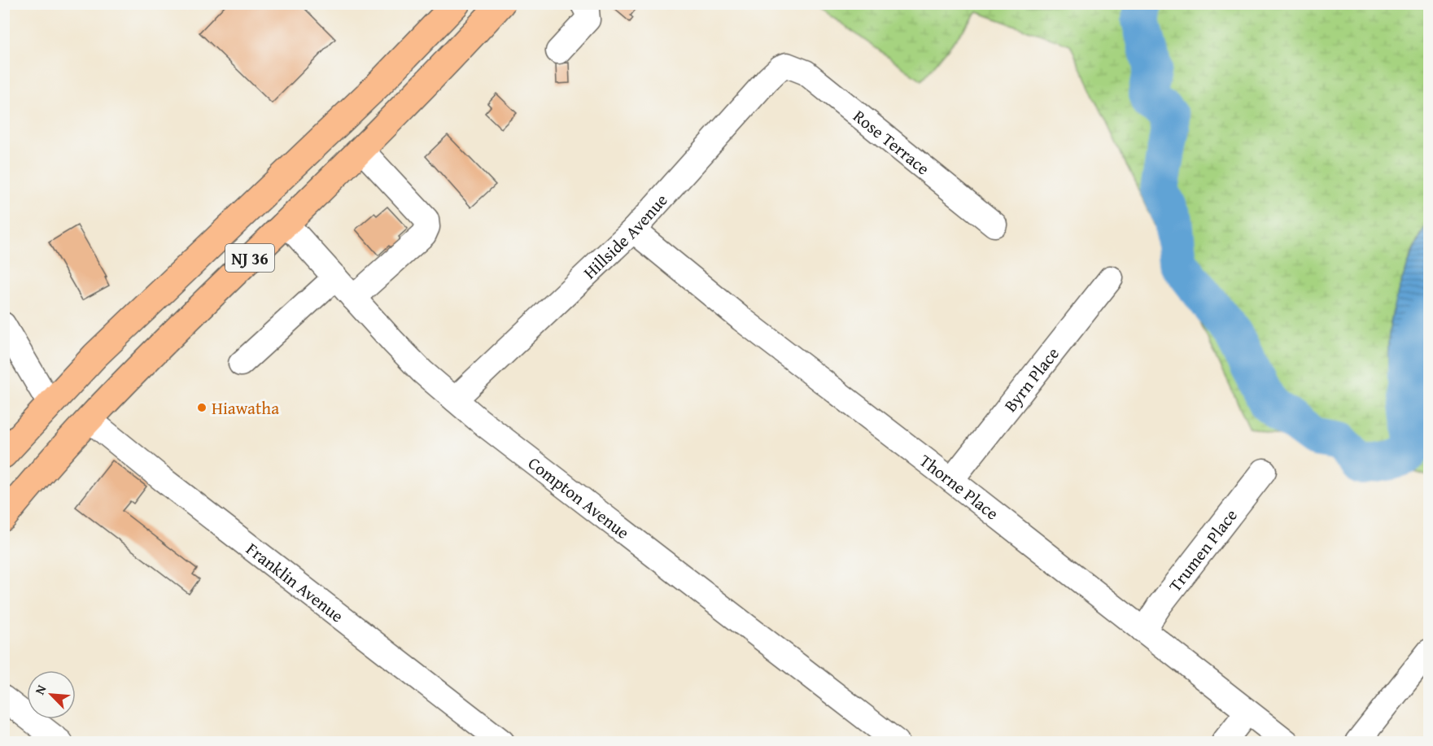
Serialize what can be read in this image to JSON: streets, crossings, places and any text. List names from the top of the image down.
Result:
{
  "streets": {
    "highway": ["NJ 36"],
    "street": [
      "Rose Terrace",
      "Hillside Avenue",
      "Byrn Place",
      "Thorne Place",
      "Compton Avenue",
      "Trumen Place",
      "Franklin Avenue"
    ]
  },
  "crossings": [
    ["Rose Terrace", "Hillside Avenue"],
    ["Hillside Avenue", "Thorne Place"],
    ["Hillside Avenue", "Compton Avenue"],
    ["NJ 36", "Compton Avenue"],
    ["NJ 36", "Franklin Avenue"],
    ["Byrn Place", "Thorne Place"],
    ["Thorne Place", "Trumen Place"]
  ],
  "places": ["Hiawatha"],
  "north": "top left"
}
